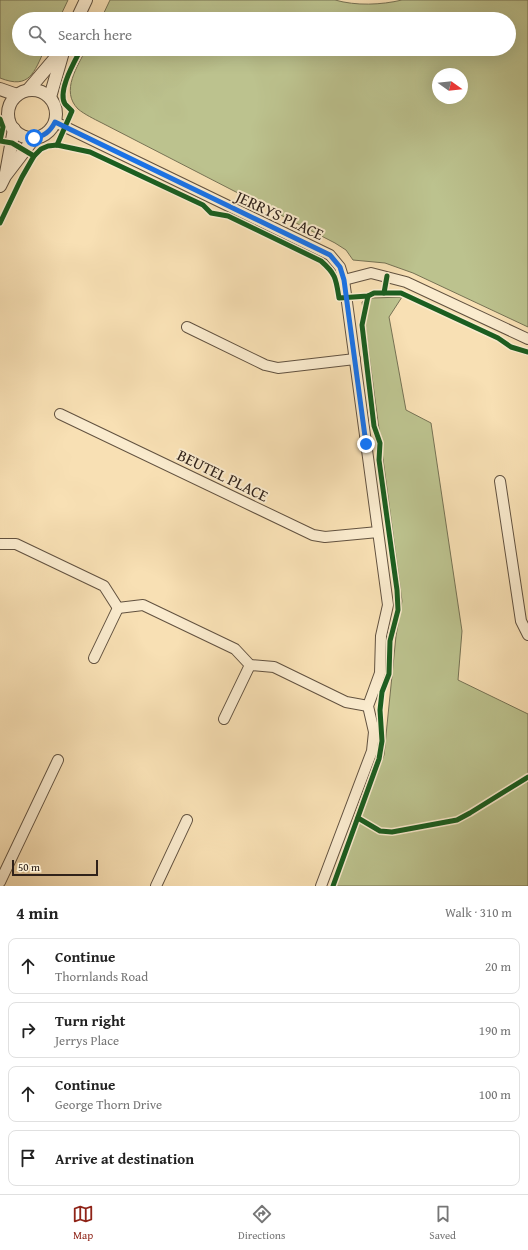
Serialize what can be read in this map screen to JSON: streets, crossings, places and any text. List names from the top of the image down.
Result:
{
  "streets": {
    "street": ["JERRYS PLACE", "BEUTEL PLACE"]
  },
  "crossings": [
    ["JERRYS PLACE", "BEUTEL PLACE"]
  ],
  "scale_bar": "50 m",
  "north": "right",
  "page": {
    "search": "Search here",
    "scale": "50 m",
    "heading": ["4 min", "Walk · 310 m"],
    "list": [
      ["Continue", "Thornlands Road", "20 m"],
      ["Turn right", "Jerrys Place", "190 m"],
      ["Continue", "George Thorn Drive", "100 m"],
      "Arrive at destination"
    ],
    "nav": ["Map", "Directions", "Saved"]
  }
}
